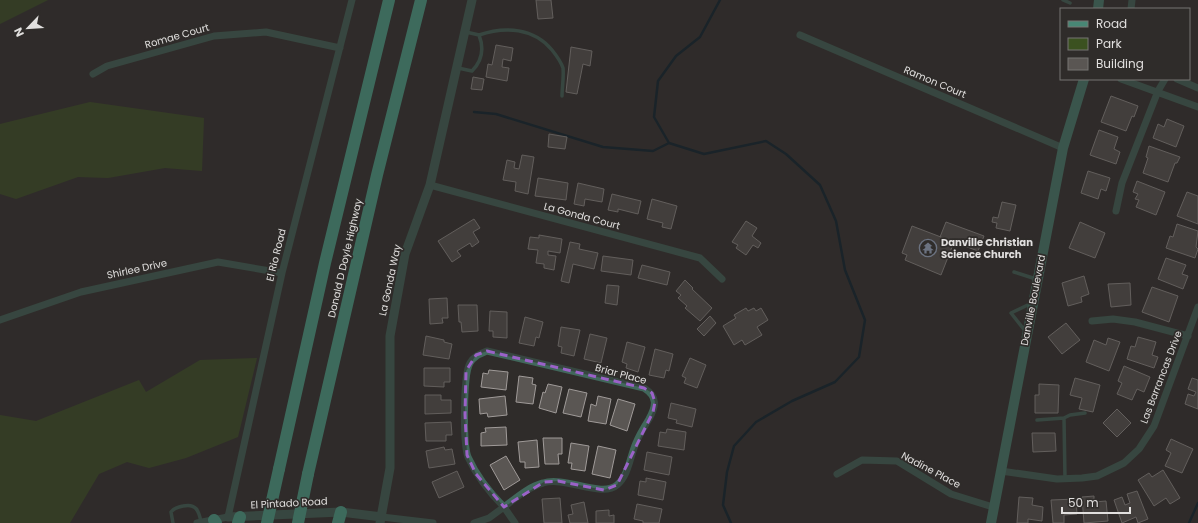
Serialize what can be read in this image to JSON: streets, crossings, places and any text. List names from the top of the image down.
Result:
{
  "streets": {
    "highway": ["Donald D Doyle Highway"],
    "main road": ["Danville Boulevard"],
    "street": [
      "Romae Court",
      "Ramon Court",
      "La Gonda Court",
      "El Rio Road",
      "Shirlee Drive",
      "La Gonda Way",
      "Briar Place",
      "Las Barrancas Drive",
      "Nadine Place",
      "El Pintado Road"
    ]
  },
  "crossings": [
    ["Romae Court", "El Rio Road"],
    ["Ramon Court", "Danville Boulevard"],
    ["La Gonda Court", "La Gonda Way"],
    ["El Rio Road", "Shirlee Drive"],
    ["El Rio Road", "El Pintado Road"],
    ["La Gonda Way", "El Pintado Road"],
    ["Danville Boulevard", "Las Barrancas Drive"],
    ["Danville Boulevard", "Nadine Place"]
  ],
  "places": {
    "temple": ["Danville Christian Science Church"]
  },
  "legend": ["Road", "Park", "Building"],
  "scale_bar": "50 m",
  "north": "bottom left"
}
